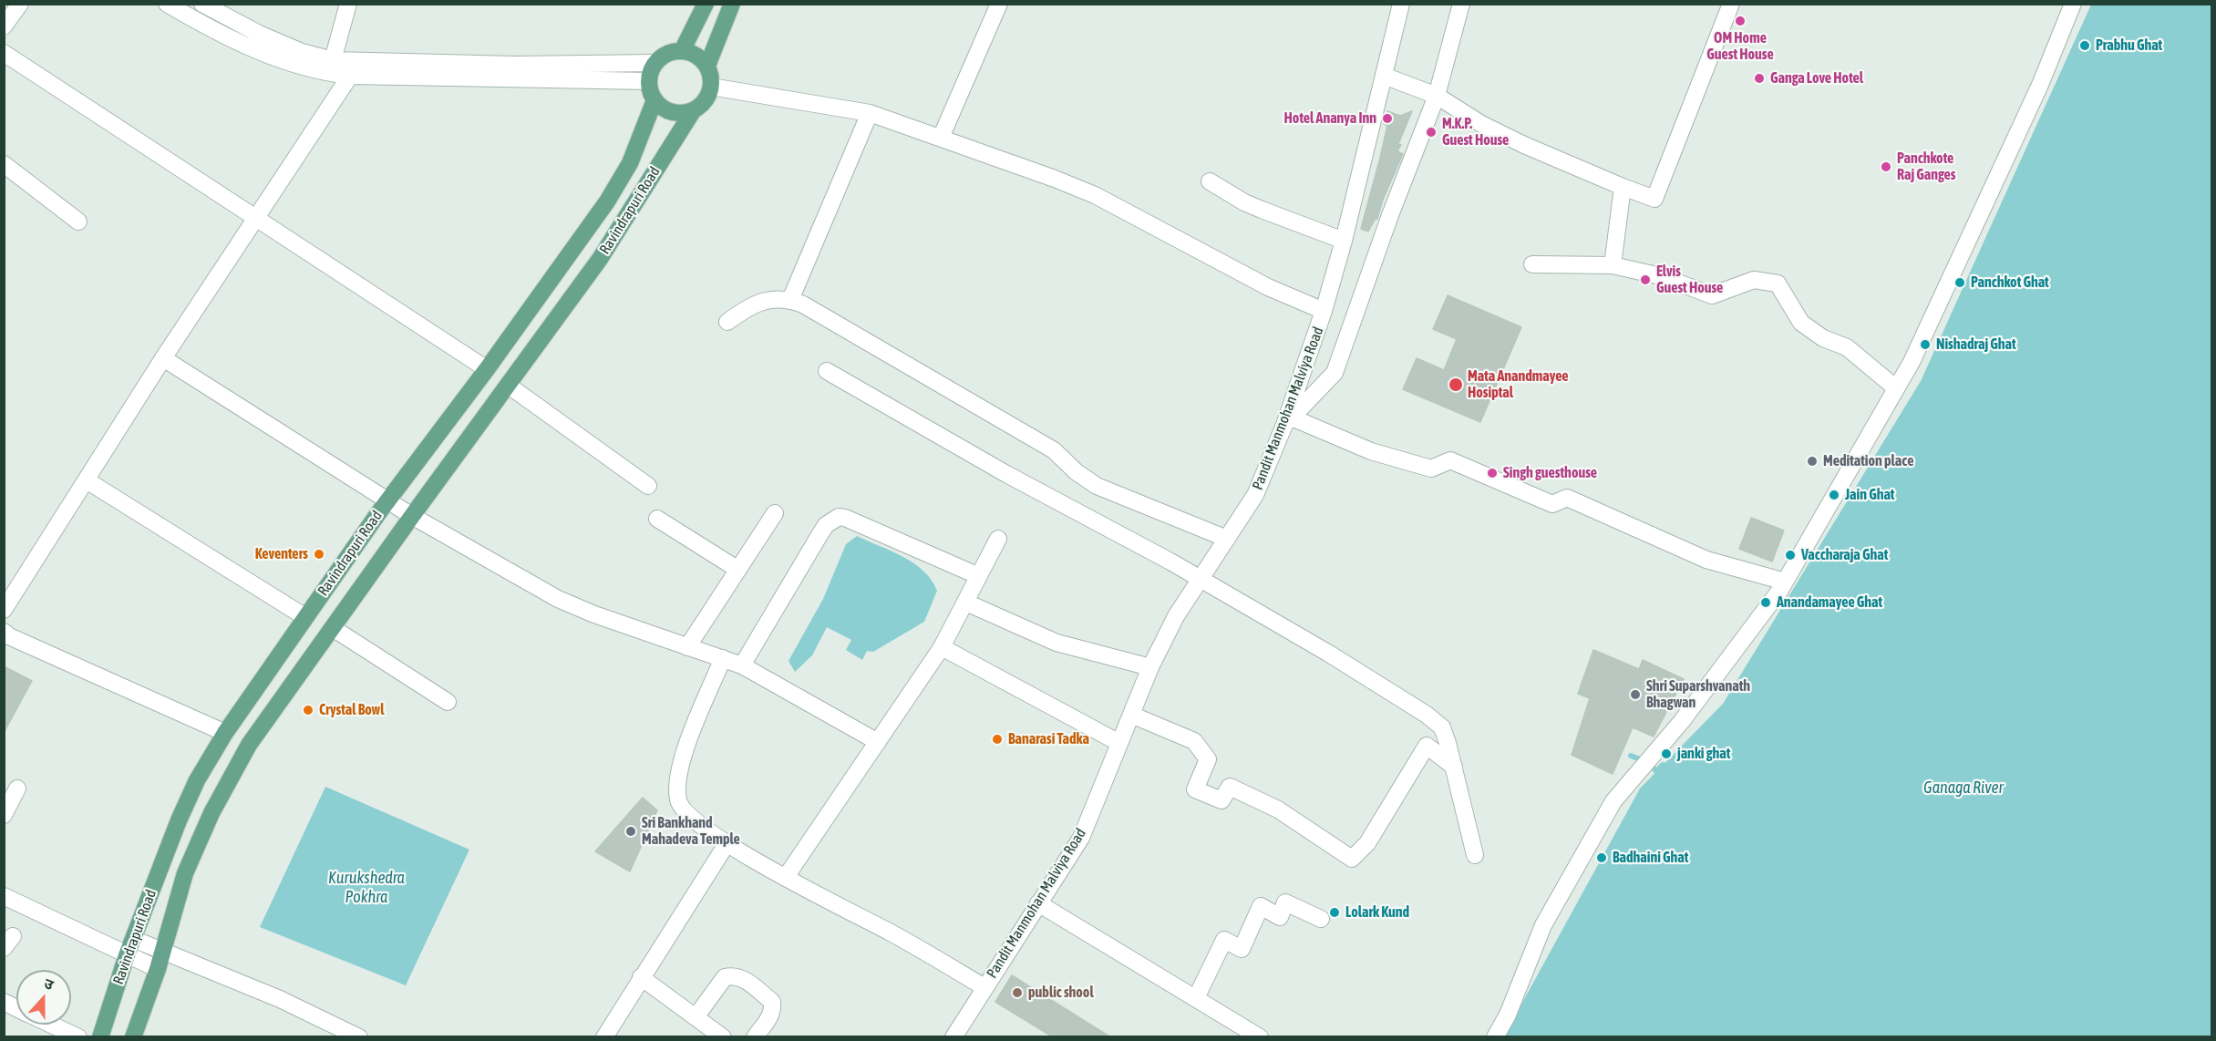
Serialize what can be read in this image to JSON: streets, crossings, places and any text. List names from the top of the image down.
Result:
{
  "streets": {
    "main road": ["Ravindrapuri Road"],
    "street": ["Pandit Manmohan Malviya Road"]
  },
  "water": ["Ganaga River", "Kurukshedra Pokhra"],
  "places": [
    "OM Home Guest House",
    "Prabhu Ghat",
    "Ganga Love Hotel",
    "Hotel Ananya Inn",
    "M.K.P. Guest House",
    "Panchkote Raj Ganges",
    "Elvis Guest House",
    "Panchkot Ghat",
    "Nishadraj Ghat",
    "Mata Anandmayee Hosiptal",
    "Meditation place",
    "Singh guesthouse",
    "Jain Ghat",
    "Keventers",
    "Vaccharaja Ghat",
    "Anandamayee Ghat",
    "Shri Suparshvanath Bhagwan",
    "Crystal Bowl",
    "Banarasi Tadka",
    "janki ghat",
    "Sri Bankhand Mahadeva Temple",
    "Badhaini Ghat",
    "Lolark Kund",
    "public shool"
  ],
  "north": "top"
}
